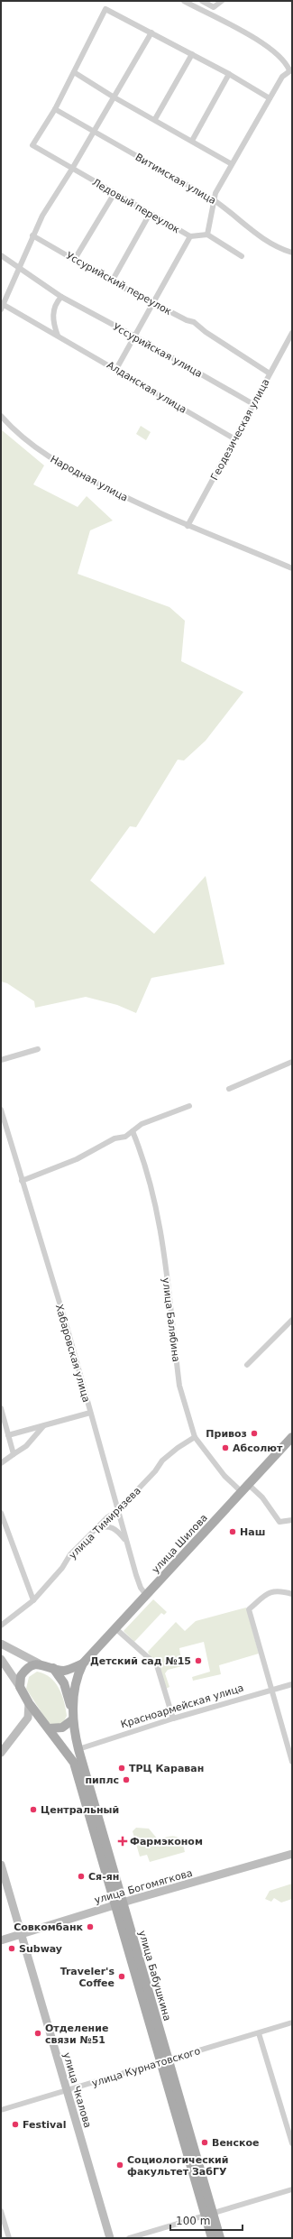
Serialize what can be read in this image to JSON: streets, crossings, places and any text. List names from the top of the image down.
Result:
{
  "streets": {
    "main road": [
      "улица Шилова",
      "улица Богомягкова",
      "улица Бабушкина",
      "улица Чкалова"
    ],
    "street": [
      "Витимская улица",
      "Ледовый переулок",
      "Уссурийский переулок",
      "Уссурийская улица",
      "Алданская улица",
      "Геодезическая улица",
      "Народная улица",
      "улица Балябина",
      "Хабаровская улица",
      "улица Тимирязева",
      "Красноармейская улица",
      "улица Курнатовского"
    ]
  },
  "crossings": [
    ["Витимская улица", "Ледовый переулок"],
    ["Уссурийский переулок", "Геодезическая улица"],
    ["Уссурийская улица", "Геодезическая улица"],
    ["Алданская улица", "Геодезическая улица"],
    ["Геодезическая улица", "Народная улица"],
    ["улица Балябина", "улица Тимирязева"],
    ["улица Балябина", "улица Шилова"],
    ["Хабаровская улица", "улица Тимирязева"],
    ["Хабаровская улица", "улица Шилова"],
    ["Красноармейская улица", "улица Бабушкина"],
    ["улица Богомягкова", "улица Бабушкина"],
    ["улица Богомягкова", "улица Чкалова"],
    ["улица Бабушкина", "улица Курнатовского"],
    ["улица Курнатовского", "улица Чкалова"]
  ],
  "places": {
    "other": [
      "Привоз",
      "Абсолют",
      "Наш",
      "Детский сад №15",
      "ТРЦ Караван",
      "пиплс",
      "Центральный",
      "Ся-ян",
      "Совкомбанк",
      "Subway",
      "Traveler's Coffee",
      "Отделение связи №51",
      "Festival",
      "Венское",
      "Социологический факультет ЗабГУ"
    ],
    "health": ["Фармэконом"]
  },
  "scale_bar": "100 m"
}
